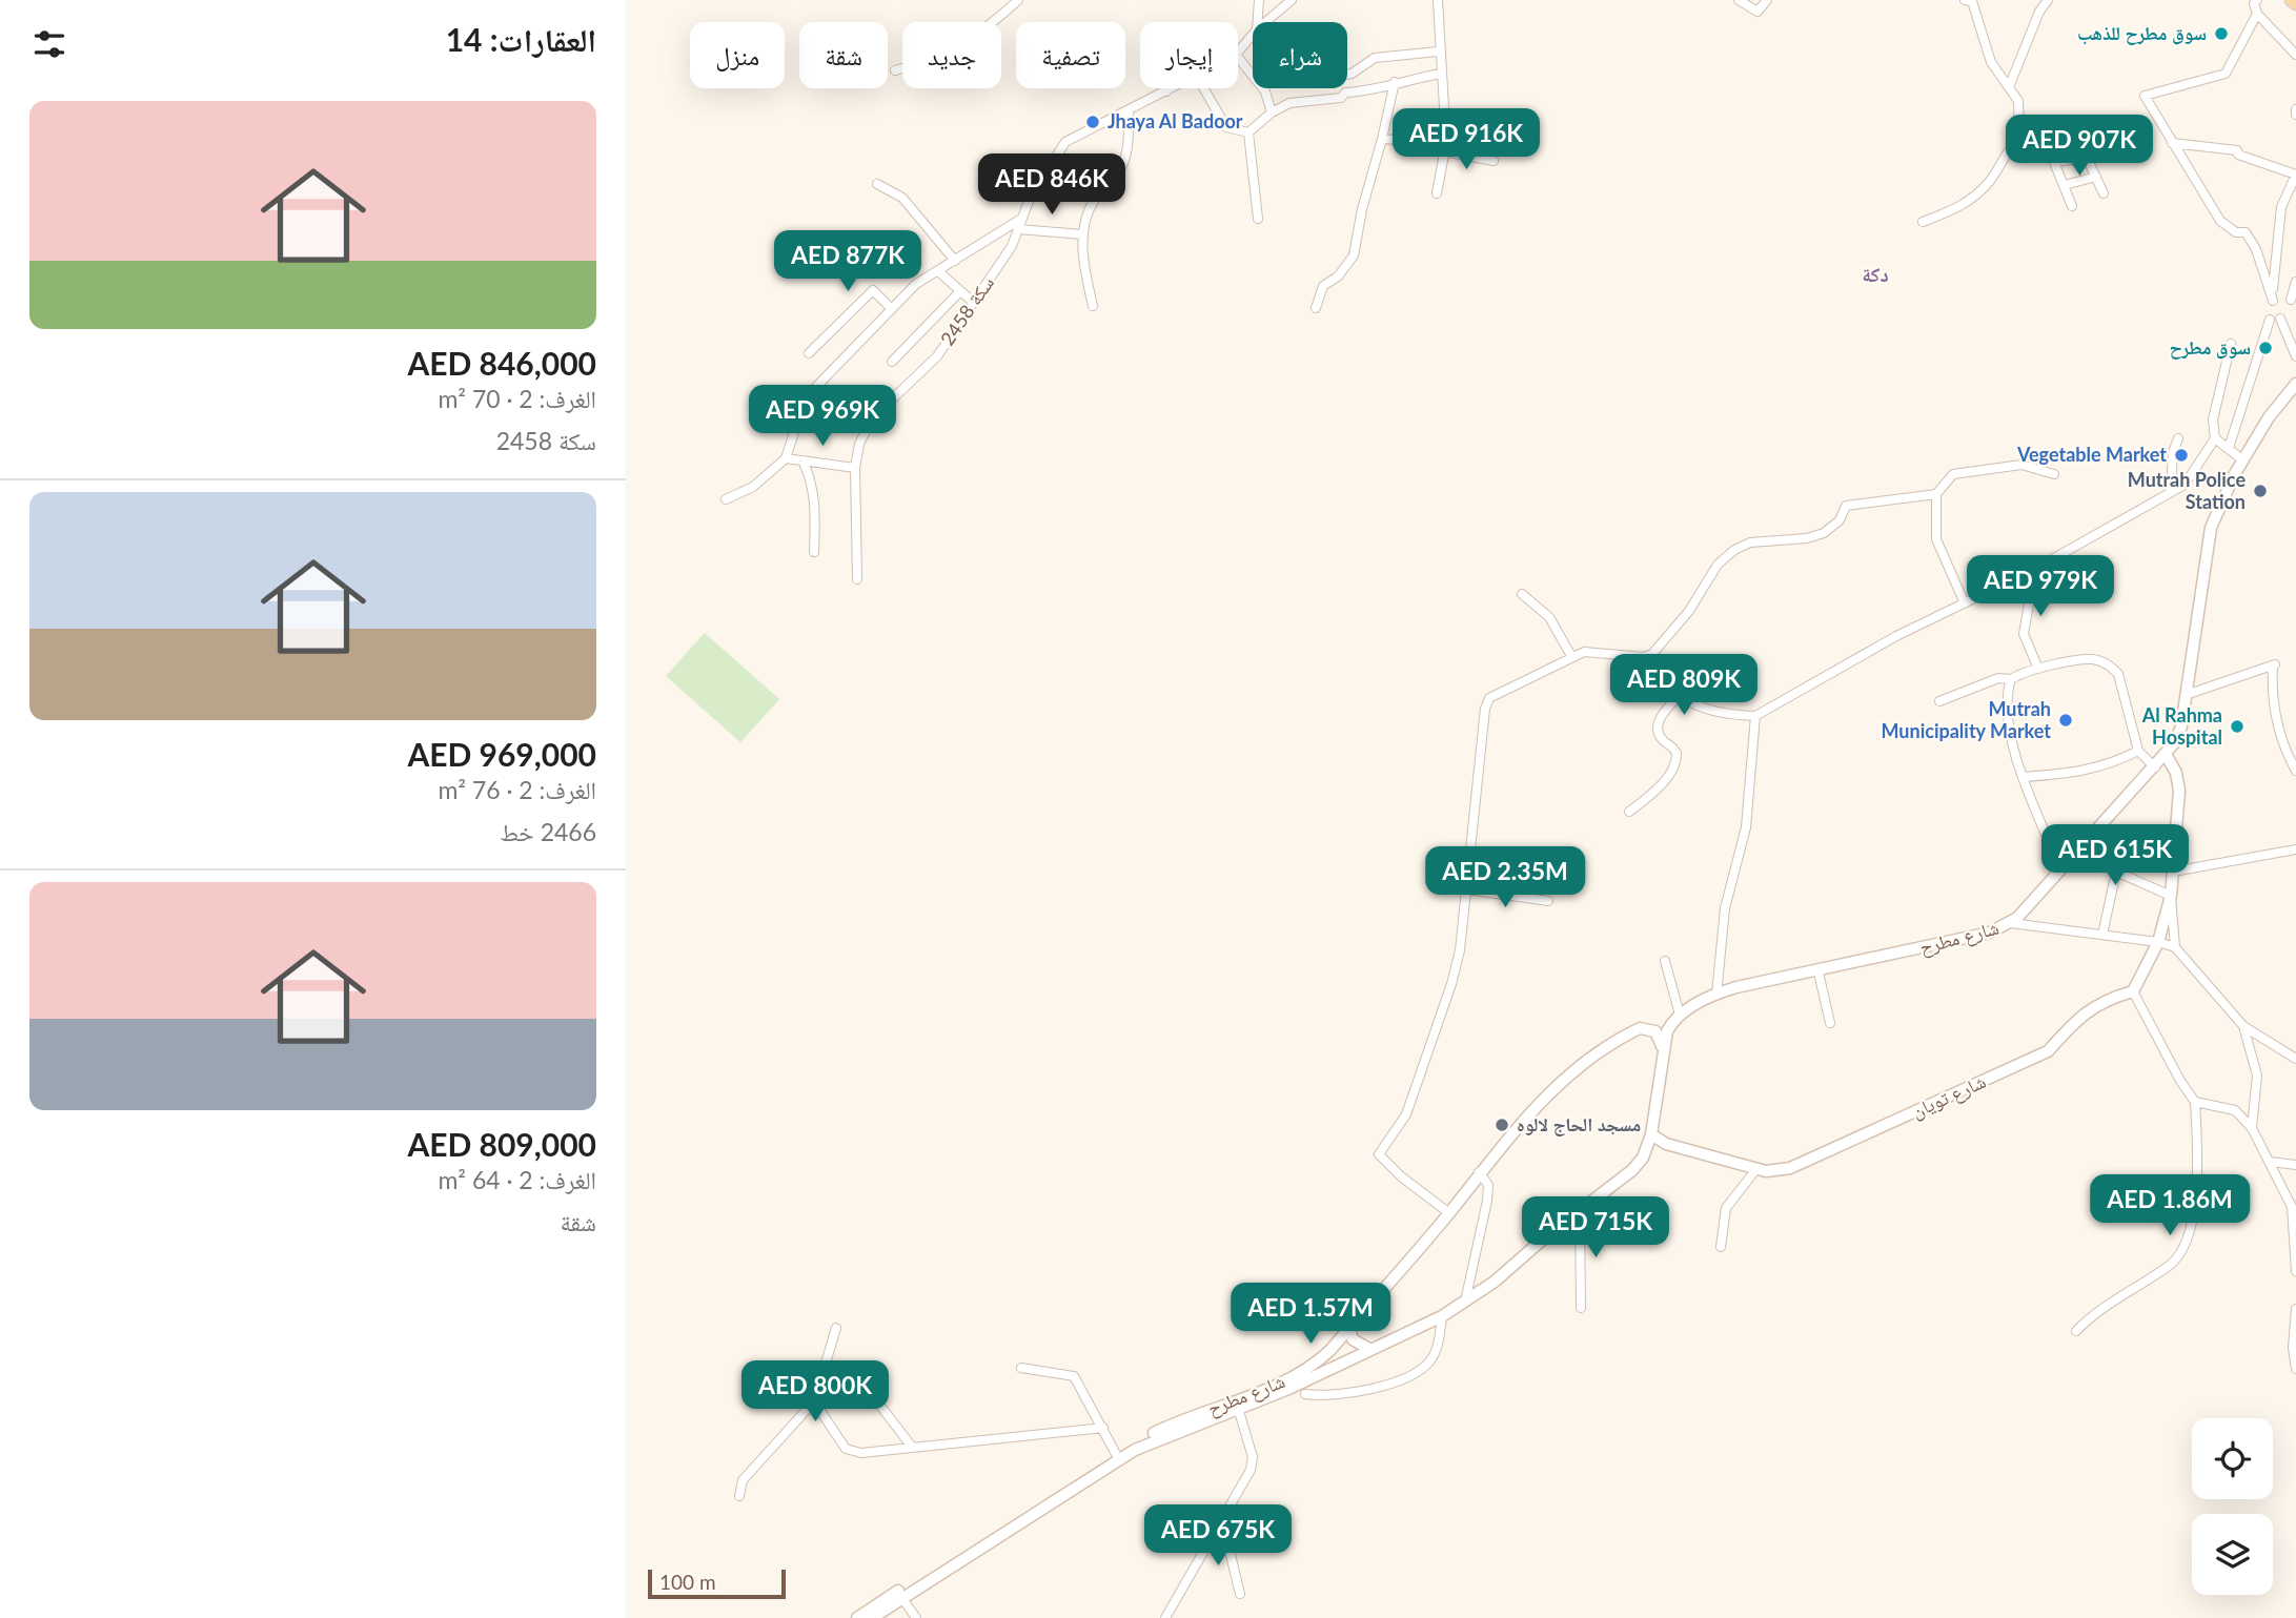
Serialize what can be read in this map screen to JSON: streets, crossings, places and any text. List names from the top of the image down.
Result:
{
  "streets": {
    "main road": ["شارع مطرح", "شارع تويان"],
    "street": ["سكة 2458"]
  },
  "crossings": [
    ["شارع مطرح", "شارع تويان"]
  ],
  "districts": ["دكة"],
  "places": [
    "سوق مطرح للذهب",
    "Jhaya Al Badoor",
    "سوق مطرح",
    "Vegetable Market",
    "Mutrah Police Station",
    "Mutrah Municipality Market",
    "Al Rahma Hospital",
    "مسجد الحاج لالوه"
  ],
  "scale_bar": "100 m",
  "page": {
    "heading": "العقارات: 14",
    "chip": [
      "شراء",
      "إيجار",
      "تصفية",
      "جديد",
      "شقة",
      "منزل"
    ],
    "list": [
      {
        "name": "AED 846,000",
        "note": "الغرف: 2 · 70 m² · سكة 2458"
      },
      {
        "name": "AED 969,000",
        "note": "الغرف: 2 · 76 m² · 2466 خط"
      },
      {
        "name": "AED 809,000",
        "note": "الغرف: 2 · 64 m² · شقة"
      }
    ],
    "price": [
      "AED 916K",
      "AED 907K",
      "AED 846K",
      "AED 877K",
      "AED 969K",
      "AED 979K",
      "AED 809K",
      "AED 615K",
      "AED 2.35M",
      "AED 1.86M",
      "AED 715K",
      "AED 1.57M",
      "AED 800K",
      "AED 675K"
    ],
    "scale": "100 m"
  }
}
